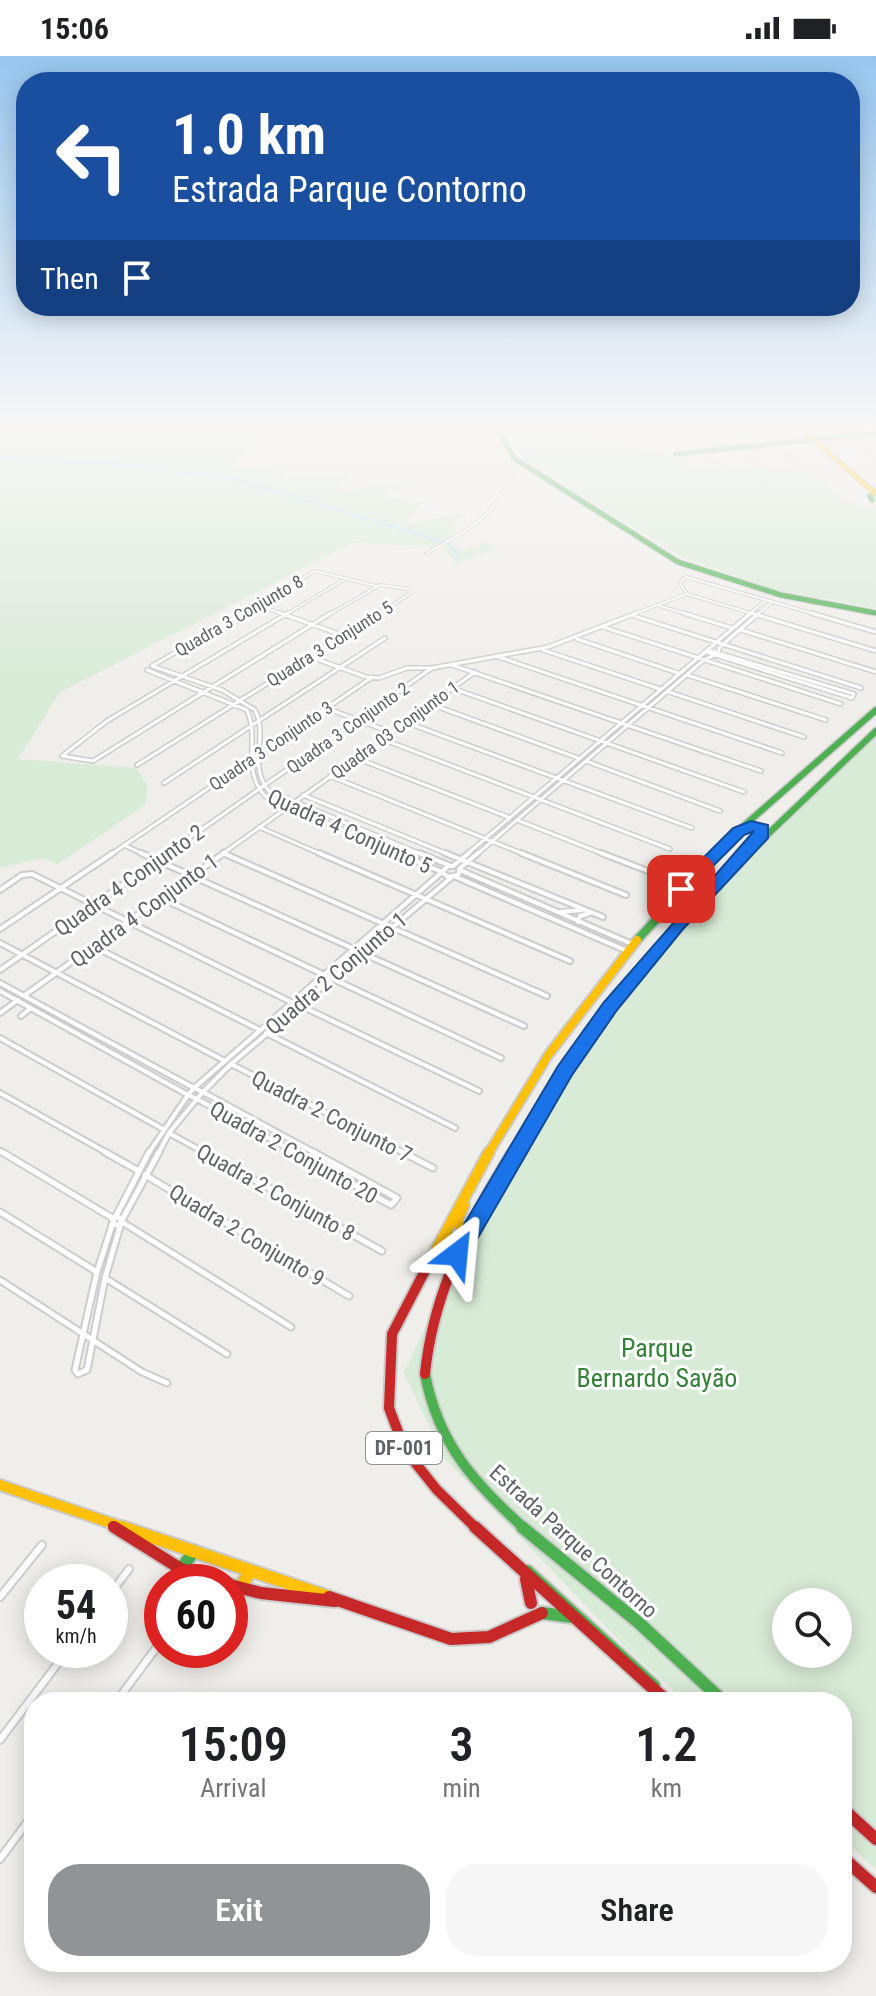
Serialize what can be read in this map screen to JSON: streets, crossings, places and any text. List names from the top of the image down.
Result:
{
  "streets": {
    "main road": ["DF-001", "Estrada Parque Contorno"],
    "street": [
      "Quadra 3 Conjunto 8",
      "Quadra 3 Conjunto 5",
      "Quadra 3 Conjunto 2",
      "Quadra 03 Conjunto 1",
      "Quadra 3 Conjunto 3",
      "Quadra 4 Conjunto 5",
      "Quadra 4 Conjunto 2",
      "Quadra 4 Conjunto 1",
      "Quadra 2 Conjunto 1",
      "Quadra 2 Conjunto 7",
      "Quadra 2 Conjunto 20",
      "Quadra 2 Conjunto 8",
      "Quadra 2 Conjunto 9"
    ]
  },
  "crossings": [
    ["Quadra 3 Conjunto 2", "Quadra 4 Conjunto 5"],
    ["Quadra 3 Conjunto 2", "Quadra 4 Conjunto 2"],
    ["Quadra 3 Conjunto 3", "Quadra 4 Conjunto 5"],
    ["Quadra 4 Conjunto 5", "Quadra 4 Conjunto 2"],
    ["Quadra 4 Conjunto 5", "Quadra 4 Conjunto 1"],
    ["Quadra 4 Conjunto 5", "DF-001"],
    ["Quadra 4 Conjunto 1", "Quadra 2 Conjunto 20"],
    ["Quadra 2 Conjunto 1", "Quadra 2 Conjunto 7"],
    ["Quadra 2 Conjunto 1", "Quadra 2 Conjunto 20"]
  ],
  "parks": ["Parque Bernardo Sayão"],
  "page": {
    "status": "15:06",
    "turn": ["1.0 km", "Estrada Parque Contorno"],
    "then": "Then",
    "speed": "54 km/h",
    "limit": "60",
    "eta": [
      "15:09",
      "Arrival",
      "3",
      "min",
      "1.2",
      "km"
    ],
    "buttons": ["Exit", "Share"]
  }
}
